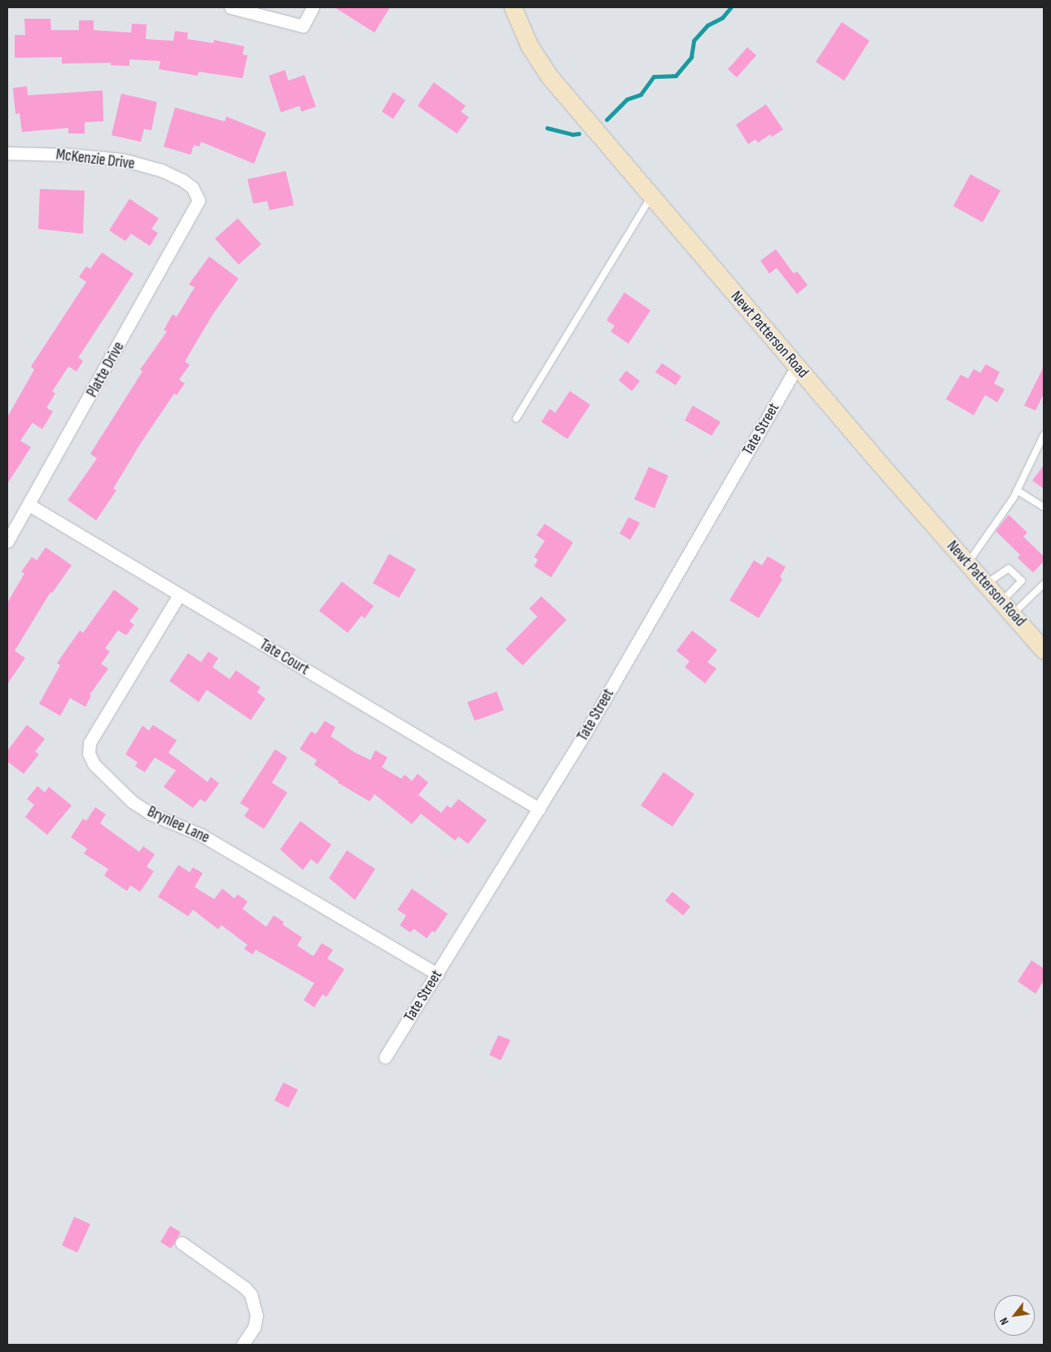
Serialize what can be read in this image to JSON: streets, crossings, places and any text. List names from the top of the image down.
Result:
{
  "streets": {
    "street": [
      "McKenzie Drive",
      "Newt Patterson Road",
      "Platte Drive",
      "Tate Street",
      "Tate Court",
      "Brynlee Lane"
    ]
  },
  "crossings": [
    ["McKenzie Drive", "Platte Drive"],
    ["Newt Patterson Road", "Tate Street"],
    ["Platte Drive", "Tate Court"],
    ["Tate Street", "Tate Court"],
    ["Tate Street", "Brynlee Lane"],
    ["Tate Court", "Brynlee Lane"]
  ],
  "north": "bottom left"
}
